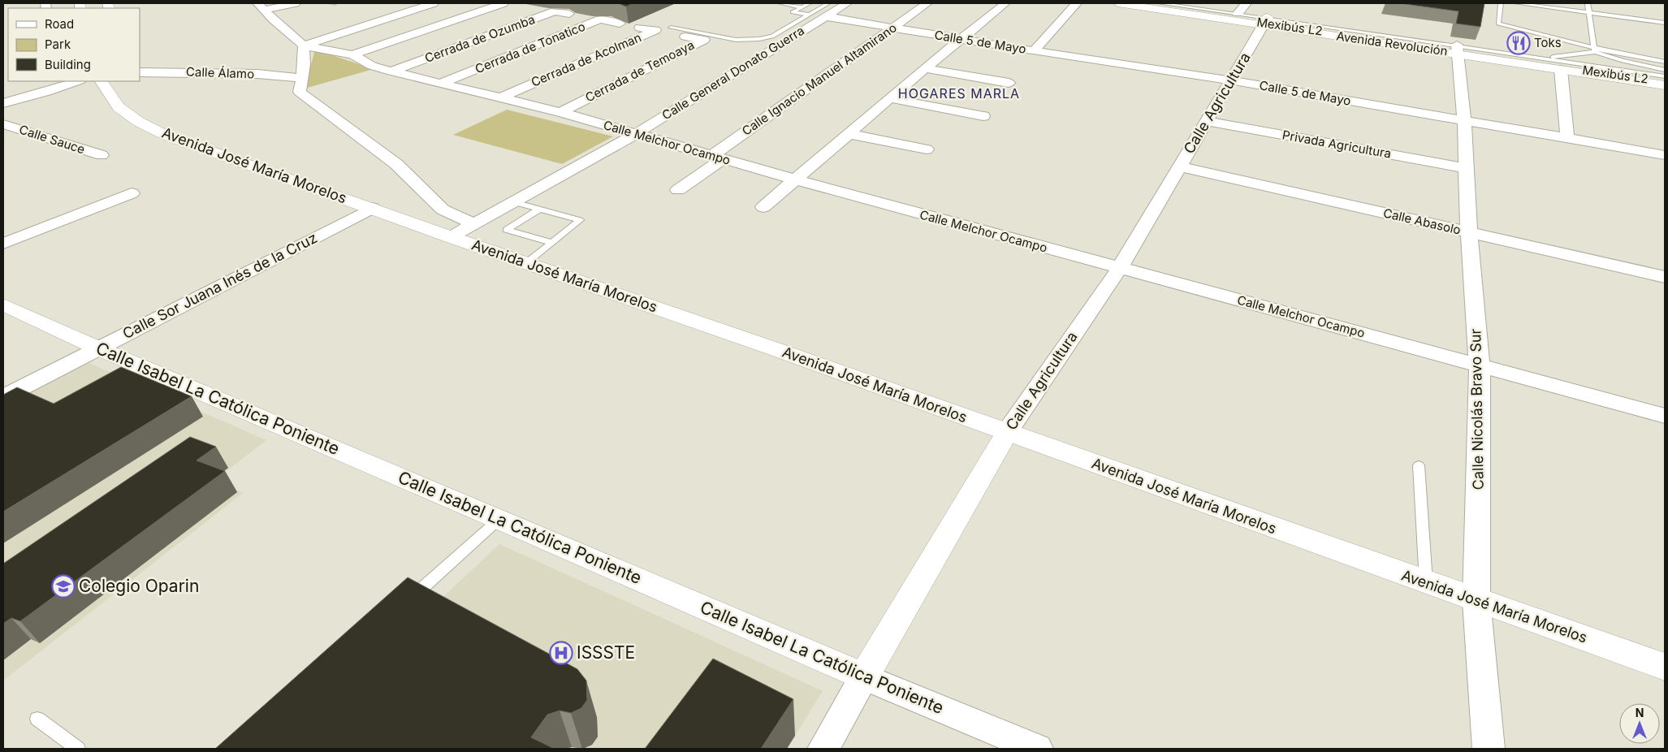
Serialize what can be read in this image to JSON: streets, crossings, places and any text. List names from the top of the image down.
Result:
{
  "streets": {
    "main road": [
      "Avenida Revolución",
      "Calle Agricultura",
      "Avenida José María Morelos",
      "Calle Isabel La Católica Poniente"
    ],
    "street": [
      "Cerrada de Ozumba",
      "Calle 5 de Mayo",
      "Cerrada de Tonatico",
      "Cerrada de Acolman",
      "Cerrada de Temoaya",
      "Calle Álamo",
      "Calle General Donato Guerra",
      "Calle Ignacio Manuel Altamirano",
      "Calle Sauce",
      "Calle Melchor Ocampo",
      "Privada Agricultura",
      "Calle Abasolo",
      "Calle Sor Juana Inés de la Cruz",
      "Calle Nicolás Bravo Sur"
    ],
    "lane": ["Mexibús L2"]
  },
  "crossings": [
    ["Mexibús L2", "Avenida Revolución"],
    ["Mexibús L2", "Calle Agricultura"],
    ["Mexibús L2", "Calle Nicolás Bravo Sur"],
    ["Cerrada de Ozumba", "Calle Melchor Ocampo"],
    ["Calle 5 de Mayo", "Calle General Donato Guerra"],
    ["Calle 5 de Mayo", "Calle Ignacio Manuel Altamirano"],
    ["Calle 5 de Mayo", "Calle Agricultura"],
    ["Calle 5 de Mayo", "Calle Nicolás Bravo Sur"],
    ["Avenida Revolución", "Calle Agricultura"],
    ["Avenida Revolución", "Calle Nicolás Bravo Sur"],
    ["Cerrada de Tonatico", "Calle Melchor Ocampo"],
    ["Cerrada de Acolman", "Calle Melchor Ocampo"],
    ["Cerrada de Temoaya", "Calle Melchor Ocampo"],
    ["Calle General Donato Guerra", "Calle Melchor Ocampo"],
    ["Calle General Donato Guerra", "Avenida José María Morelos"],
    ["Calle Ignacio Manuel Altamirano", "Calle Melchor Ocampo"],
    ["Calle Agricultura", "Calle Melchor Ocampo"],
    ["Calle Agricultura", "Privada Agricultura"],
    ["Calle Agricultura", "Avenida José María Morelos"],
    ["Calle Agricultura", "Calle Abasolo"],
    ["Calle Agricultura", "Calle Isabel La Católica Poniente"],
    ["Calle Melchor Ocampo", "Calle Nicolás Bravo Sur"],
    ["Privada Agricultura", "Calle Nicolás Bravo Sur"],
    ["Avenida José María Morelos", "Calle Sor Juana Inés de la Cruz"],
    ["Avenida José María Morelos", "Calle Nicolás Bravo Sur"],
    ["Calle Abasolo", "Calle Nicolás Bravo Sur"],
    ["Calle Sor Juana Inés de la Cruz", "Calle Isabel La Católica Poniente"]
  ],
  "districts": ["HOGARES MARLA"],
  "places": {
    "restaurant": ["Toks"],
    "school or university": ["Colegio Oparin"],
    "hospital": ["ISSSTE"]
  },
  "legend": ["Road", "Park", "Building"],
  "north": "top"
}
